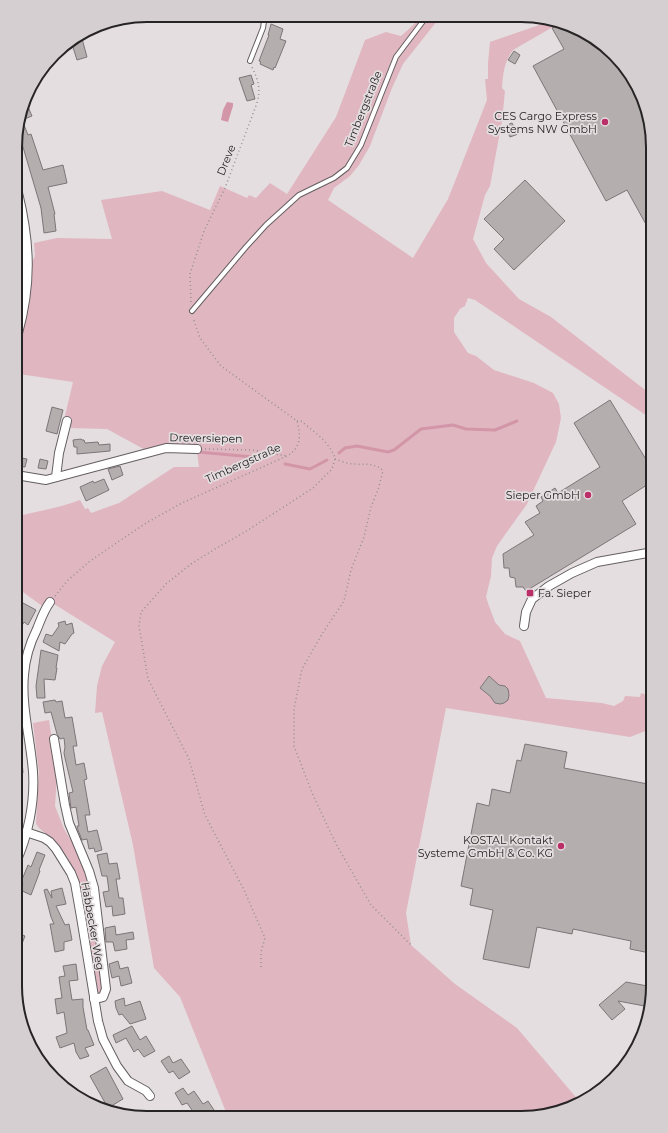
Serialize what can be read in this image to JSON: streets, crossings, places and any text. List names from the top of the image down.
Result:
{
  "streets": {
    "street": ["Dreversiepen", "Habbecker Weg"],
    "lane": ["Timbergstraße"],
    "path": ["Dreve"]
  },
  "crossings": [
    ["Timbergstraße", "Dreve"],
    ["Timbergstraße", "Dreversiepen"]
  ],
  "places": {
    "other": ["CES Cargo Express Systems NW GmbH", "Sieper GmbH", "KOSTAL Kontakt Systeme GmbH & Co. KG"],
    "transit": ["Fa. Sieper"]
  }
}
